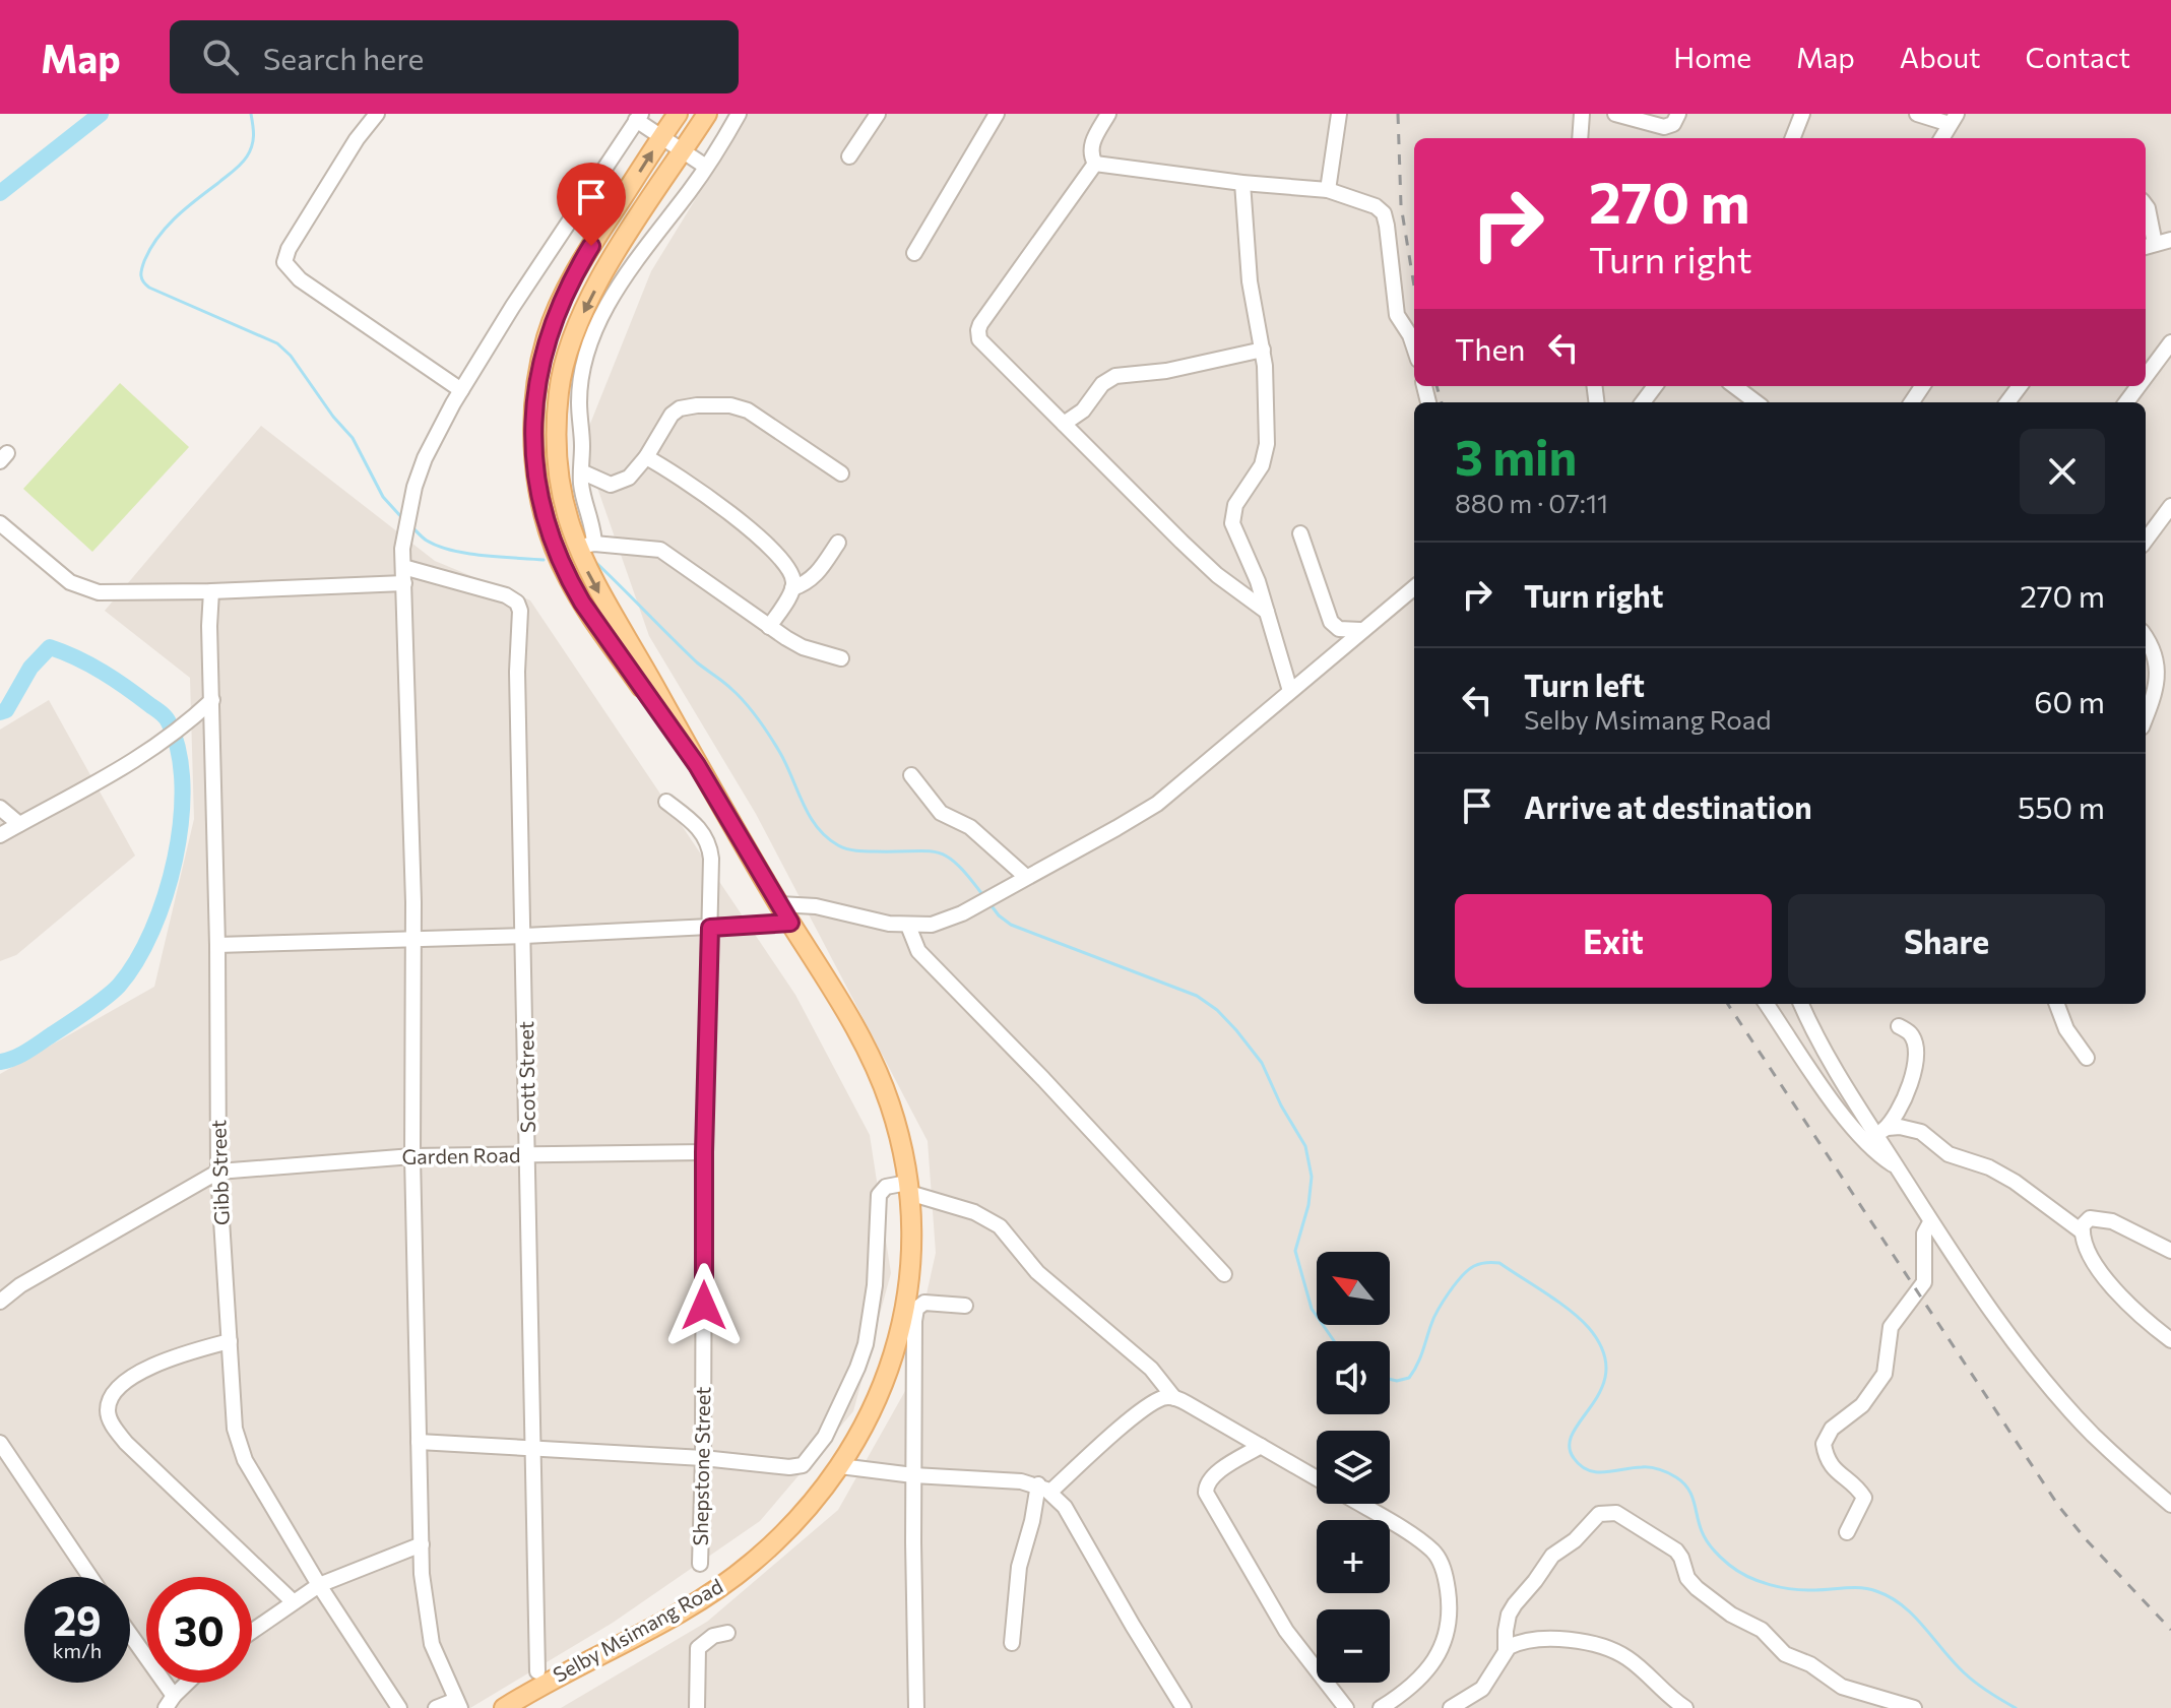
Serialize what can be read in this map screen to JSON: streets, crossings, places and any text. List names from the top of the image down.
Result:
{
  "streets": {
    "main road": ["Selby Msimang Road"],
    "street": [
      "Scott Street",
      "Garden Road",
      "Gibb Street",
      "Shepstone Street"
    ]
  },
  "crossings": [
    ["Scott Street", "Garden Road"],
    ["Garden Road", "Gibb Street"],
    ["Garden Road", "Shepstone Street"]
  ],
  "north": "top left",
  "page": {
    "header": "Map",
    "search": "Search here",
    "nav": [
      "Home",
      "Map",
      "About",
      "Contact"
    ],
    "turn": ["270 m", "Turn right"],
    "then": "Then",
    "heading": ["3 min", "880 m · 07:11"],
    "list": [
      {
        "name": "Turn right",
        "value": "270 m"
      },
      {
        "name": "Turn left",
        "note": "Selby Msimang Road",
        "value": "60 m"
      },
      {
        "name": "Arrive at destination",
        "value": "550 m"
      }
    ],
    "buttons": ["Exit", "Share"],
    "map_buttons": ["+", "−"],
    "speed": "29 km/h",
    "limit": "30"
  }
}
